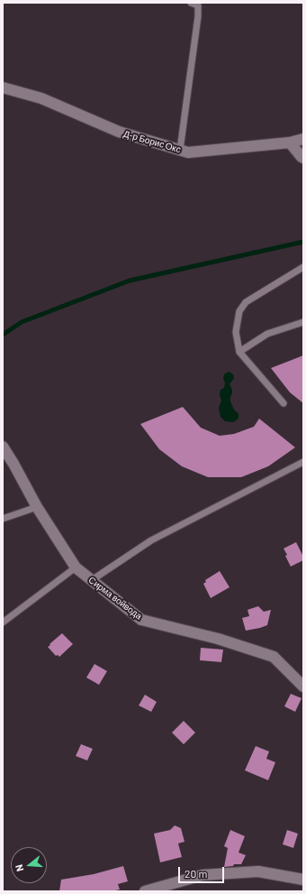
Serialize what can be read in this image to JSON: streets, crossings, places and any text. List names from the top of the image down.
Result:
{
  "streets": {
    "street": ["Д-р Борис Окс", "Сирма войвода"]
  },
  "scale_bar": "20 m",
  "north": "left"
}
